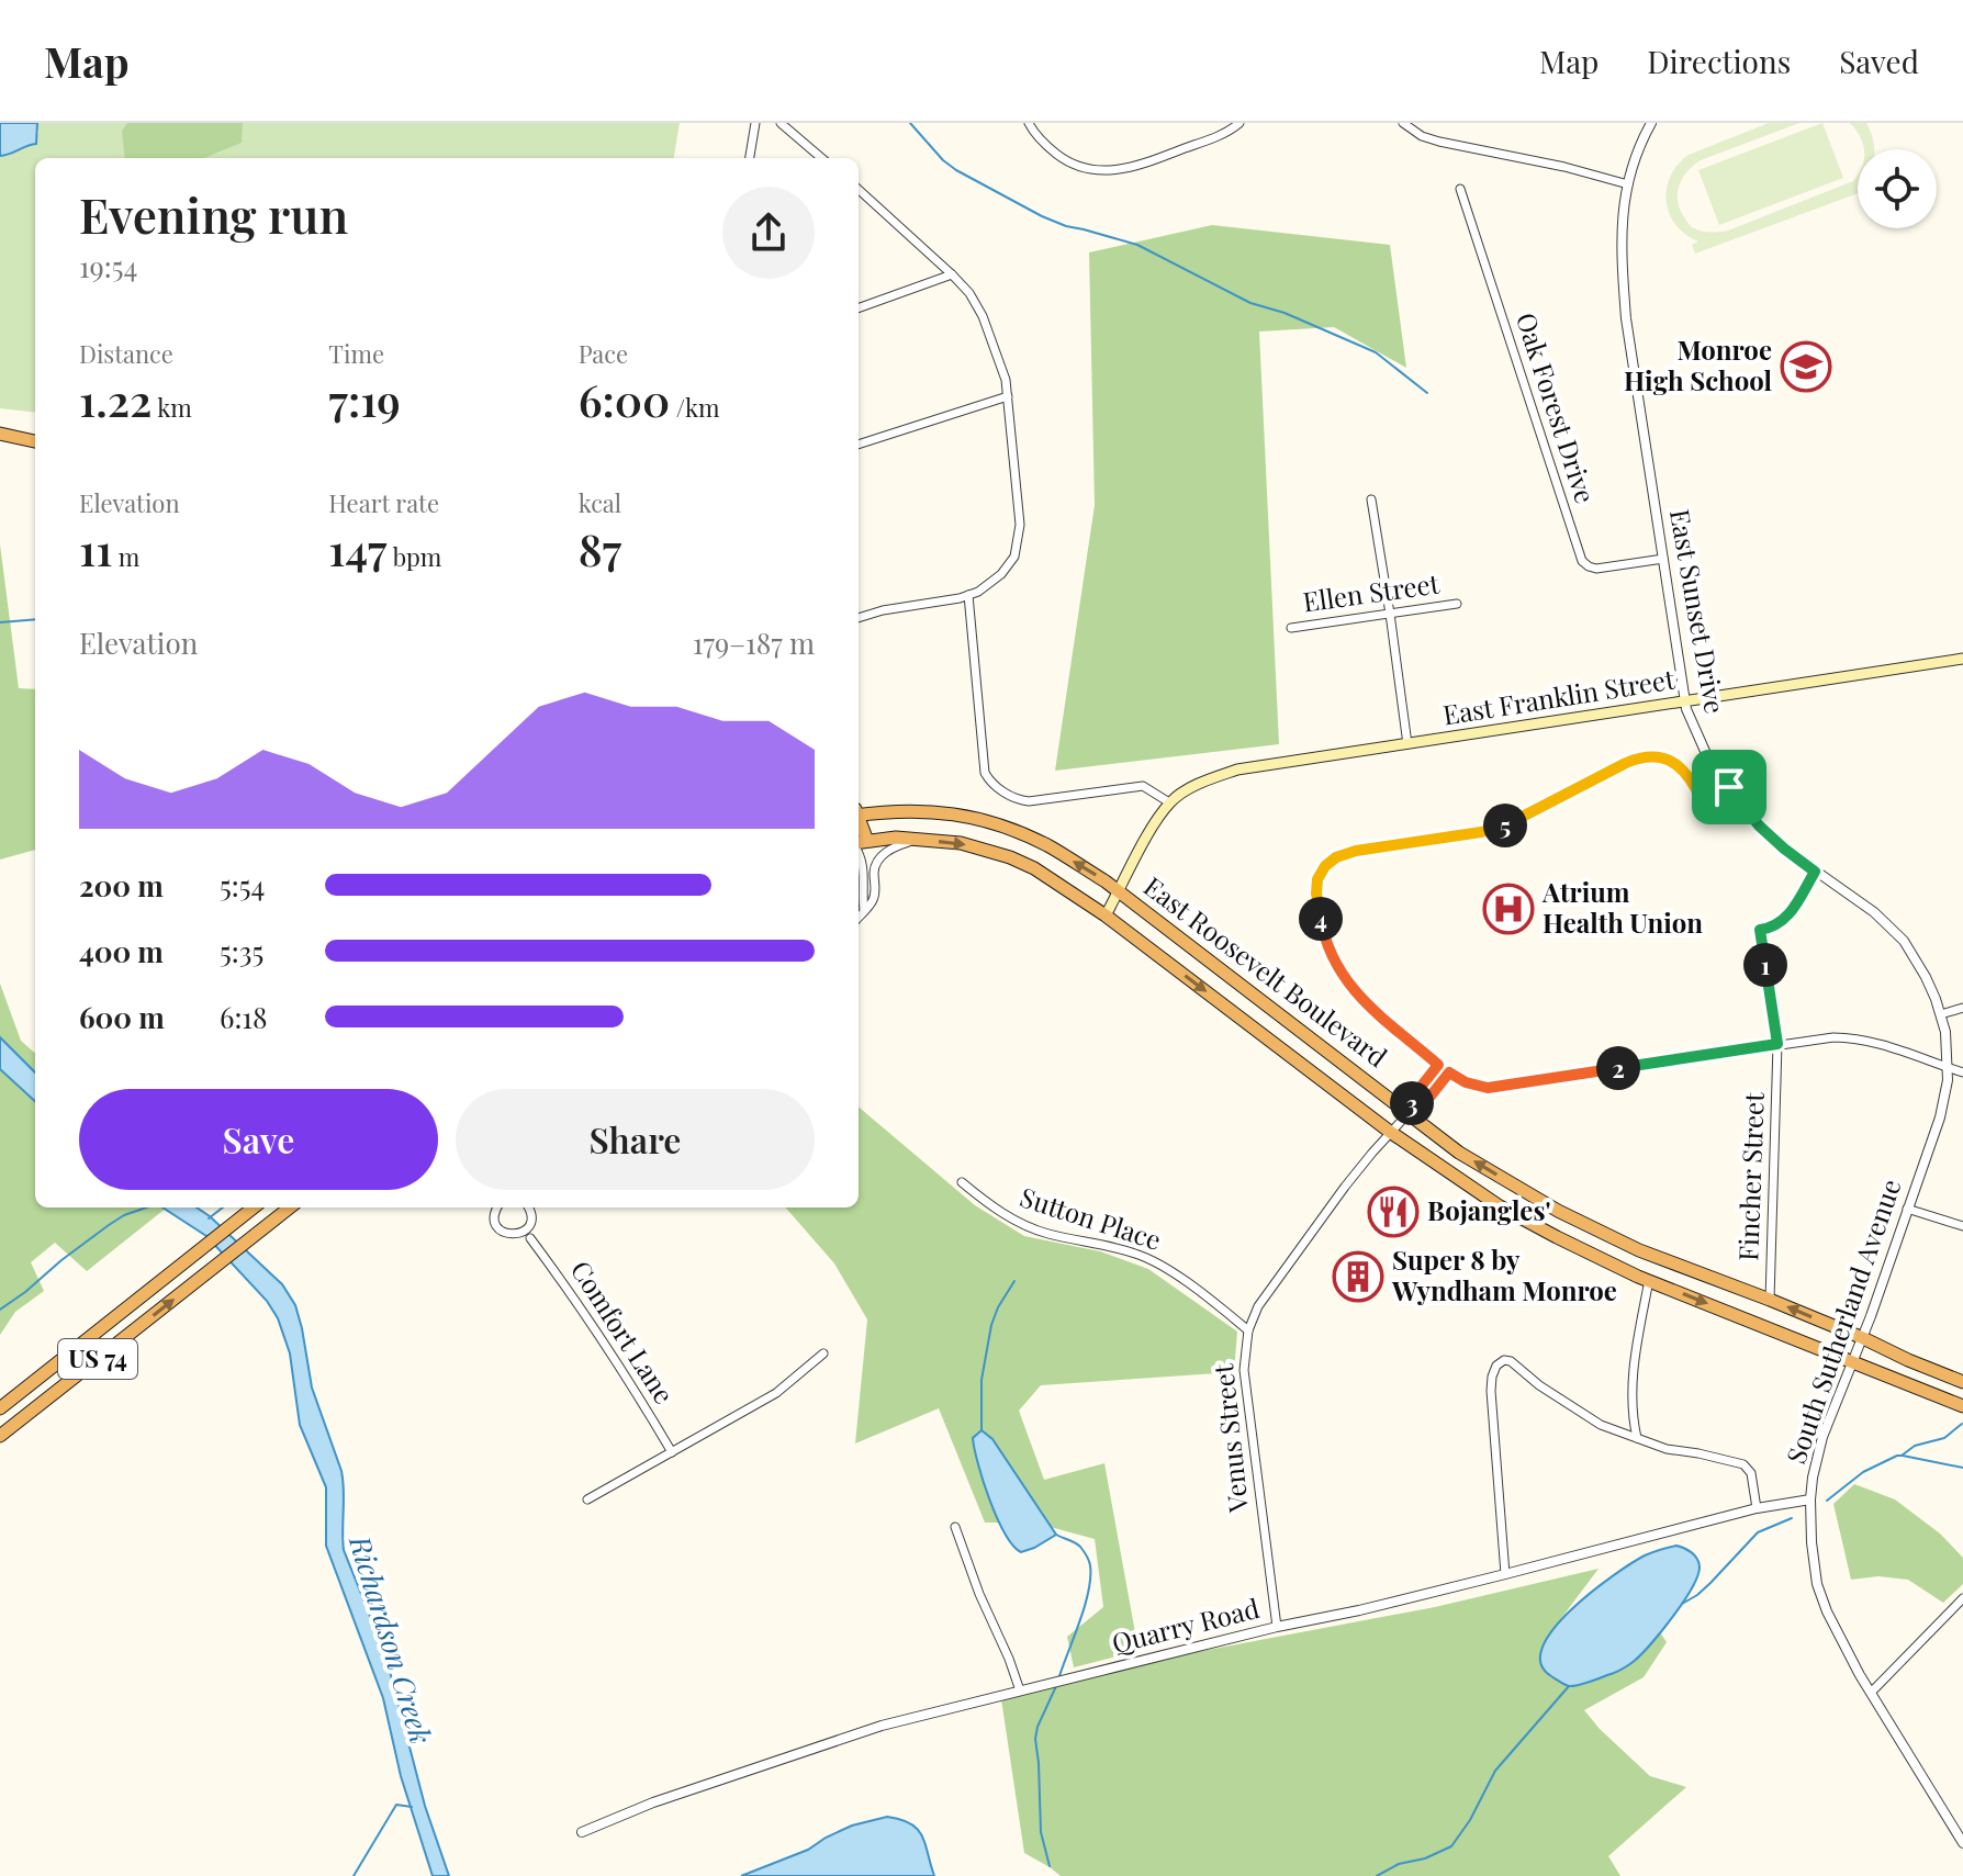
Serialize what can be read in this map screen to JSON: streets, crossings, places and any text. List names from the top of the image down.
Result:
{
  "streets": {
    "highway": ["East Roosevelt Boulevard", "US 74"],
    "main road": ["East Franklin Street"],
    "street": [
      "Oak Forest Drive",
      "Ellen Street",
      "East Sunset Drive",
      "Fincher Street",
      "Sutton Place",
      "South Sutherland Avenue",
      "Comfort Lane",
      "Venus Street",
      "Quarry Road"
    ]
  },
  "crossings": [
    ["Oak Forest Drive", "East Sunset Drive"],
    ["East Sunset Drive", "East Franklin Street"],
    ["East Sunset Drive", "Fincher Street"],
    ["East Sunset Drive", "South Sutherland Avenue"],
    ["East Roosevelt Boulevard", "Fincher Street"],
    ["East Roosevelt Boulevard", "South Sutherland Avenue"],
    ["East Roosevelt Boulevard", "Venus Street"],
    ["Sutton Place", "Venus Street"],
    ["South Sutherland Avenue", "Quarry Road"],
    ["Venus Street", "Quarry Road"]
  ],
  "water": ["Richardson Creek"],
  "places": {
    "school or university": ["Monroe High School"],
    "hospital": ["Atrium Health Union"],
    "restaurant": ["Bojangles'"],
    "building": ["Super 8 by Wyndham Monroe"]
  },
  "page": {
    "header": "Map",
    "nav": ["Map", "Directions", "Saved"],
    "heading": ["Evening run", "19:54"],
    "stats": [
      ["Distance", "1.22 km"],
      ["Time", "7:19"],
      ["Pace", "6:00 /km"],
      ["Elevation", "11 m"],
      ["Heart rate", "147 bpm"],
      ["kcal", "87"]
    ],
    "chart": ["Elevation", "179–187 m"],
    "pins": [
      "5",
      "4",
      "1",
      "2",
      "3"
    ],
    "list": [
      {
        "name": "200 m",
        "note": "5:54"
      },
      {
        "name": "400 m",
        "note": "5:35"
      },
      {
        "name": "600 m",
        "note": "6:18"
      }
    ],
    "buttons": ["Save", "Share"]
  }
}
